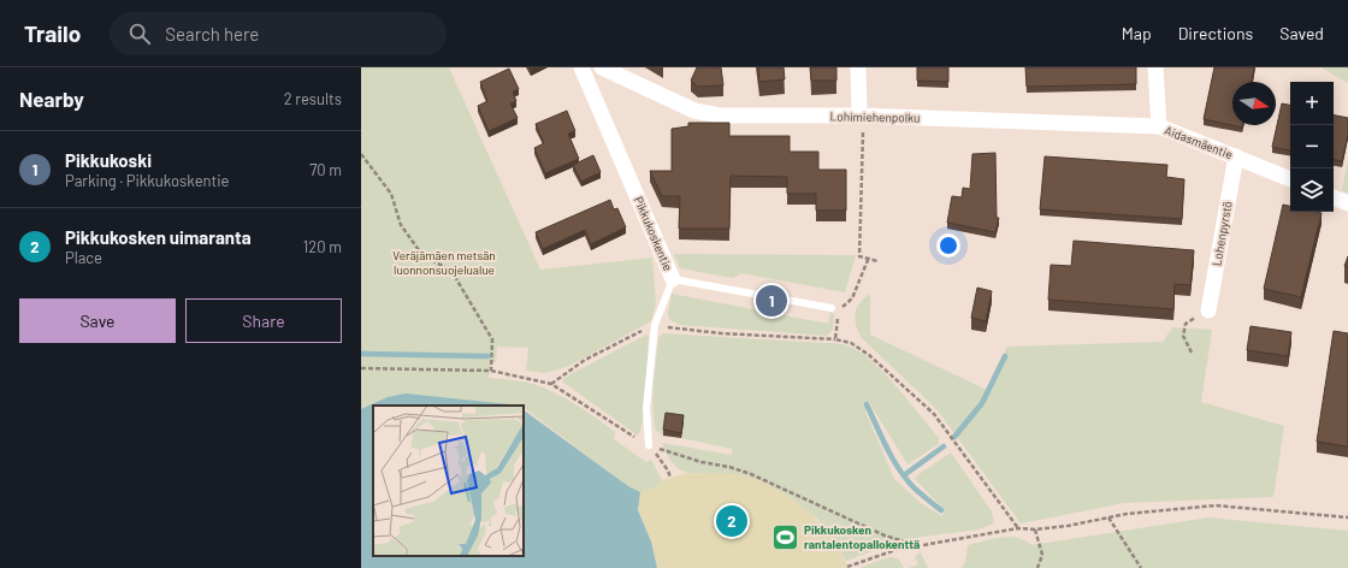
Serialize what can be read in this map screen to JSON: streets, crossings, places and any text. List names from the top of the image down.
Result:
{
  "streets": {
    "street": [
      "Lohimiehenpolku",
      "Aidasmäentie",
      "Pikkukoskentie",
      "Lohenpyrstö"
    ]
  },
  "crossings": [
    ["Lohimiehenpolku", "Aidasmäentie"],
    ["Aidasmäentie", "Lohenpyrstö"]
  ],
  "parks": ["Veräjämäen metsän luonnonsuojelualue"],
  "places": {
    "sports": ["Pikkukosken rantalentopallokenttä"]
  },
  "north": "right",
  "page": {
    "header": "Trailo",
    "search": "Search here",
    "nav": ["Map", "Directions", "Saved"],
    "heading": ["Nearby", "2 results"],
    "map_buttons": ["+", "−"],
    "list": [
      {
        "mark": "1",
        "name": "Pikkukoski",
        "note": "Parking · Pikkukoskentie",
        "value": "70 m"
      },
      {
        "mark": "2",
        "name": "Pikkukosken uimaranta",
        "note": "Place",
        "value": "120 m"
      }
    ],
    "pins": ["1", "2"],
    "buttons": ["Save", "Share"]
  }
}
